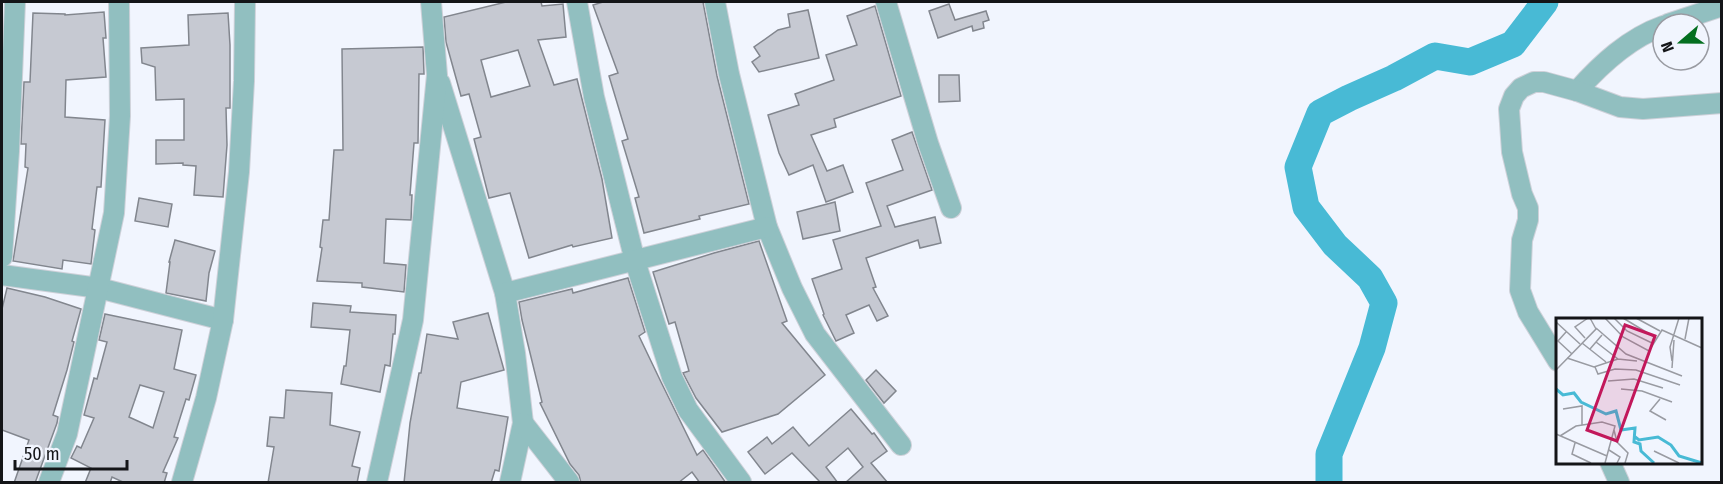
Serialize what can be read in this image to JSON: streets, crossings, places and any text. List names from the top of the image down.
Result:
{
  "scale_bar": "50 m",
  "north": "left"
}
